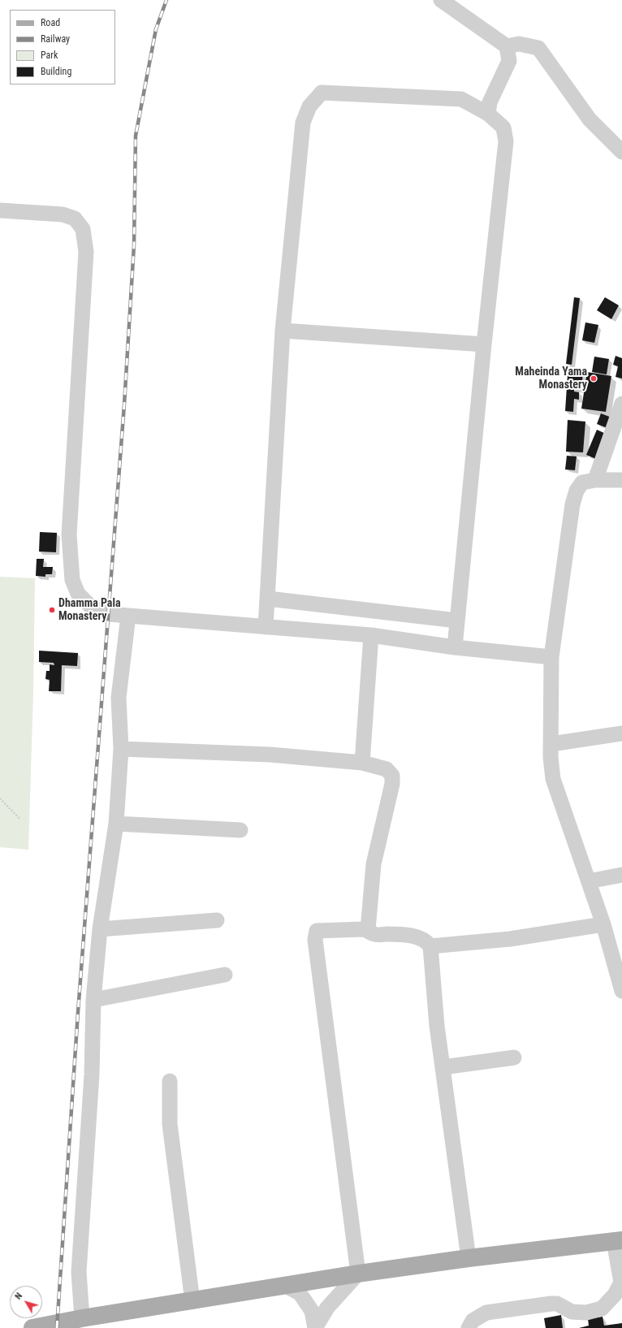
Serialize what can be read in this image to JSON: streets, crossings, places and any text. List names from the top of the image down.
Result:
{
  "places": ["Maheinda Yama Monastery", "Dhamma Pala Monastery"],
  "legend": [
    "Road",
    "Railway",
    "Park",
    "Building"
  ],
  "north": "top left"
}
